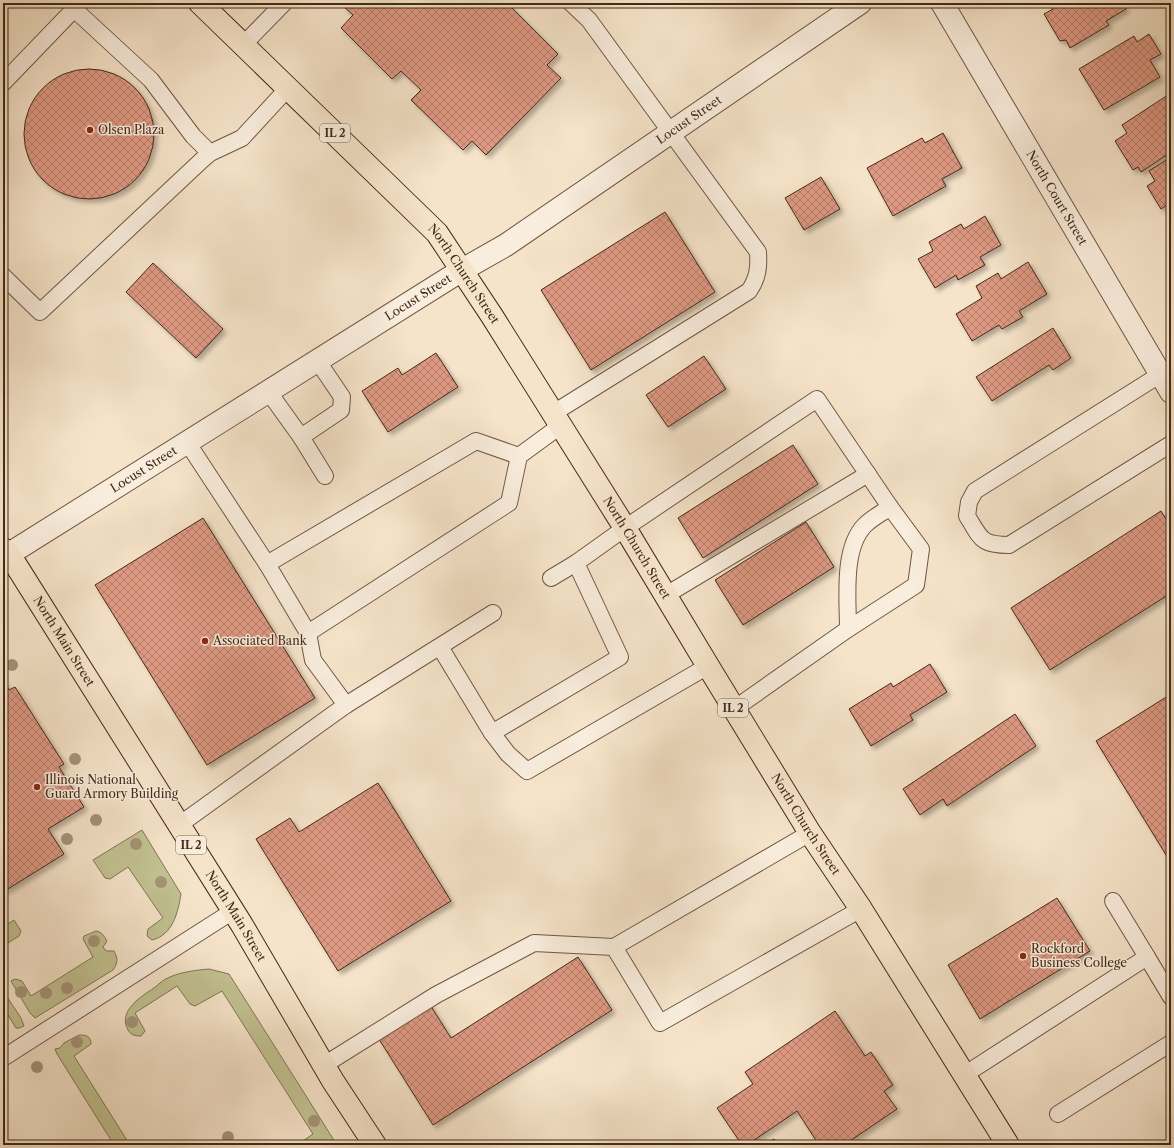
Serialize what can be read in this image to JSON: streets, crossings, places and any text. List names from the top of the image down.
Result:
{
  "streets": {
    "main road": ["IL 2", "North Church Street", "North Main Street"],
    "street": ["Locust Street", "North Court Street"]
  },
  "crossings": [
    ["Locust Street", "North Church Street"],
    ["Locust Street", "North Main Street"]
  ],
  "places": [
    "Olsen Plaza",
    "Associated Bank",
    "Illinois National Guard Armory Building",
    "Rockford Business College"
  ]
}
